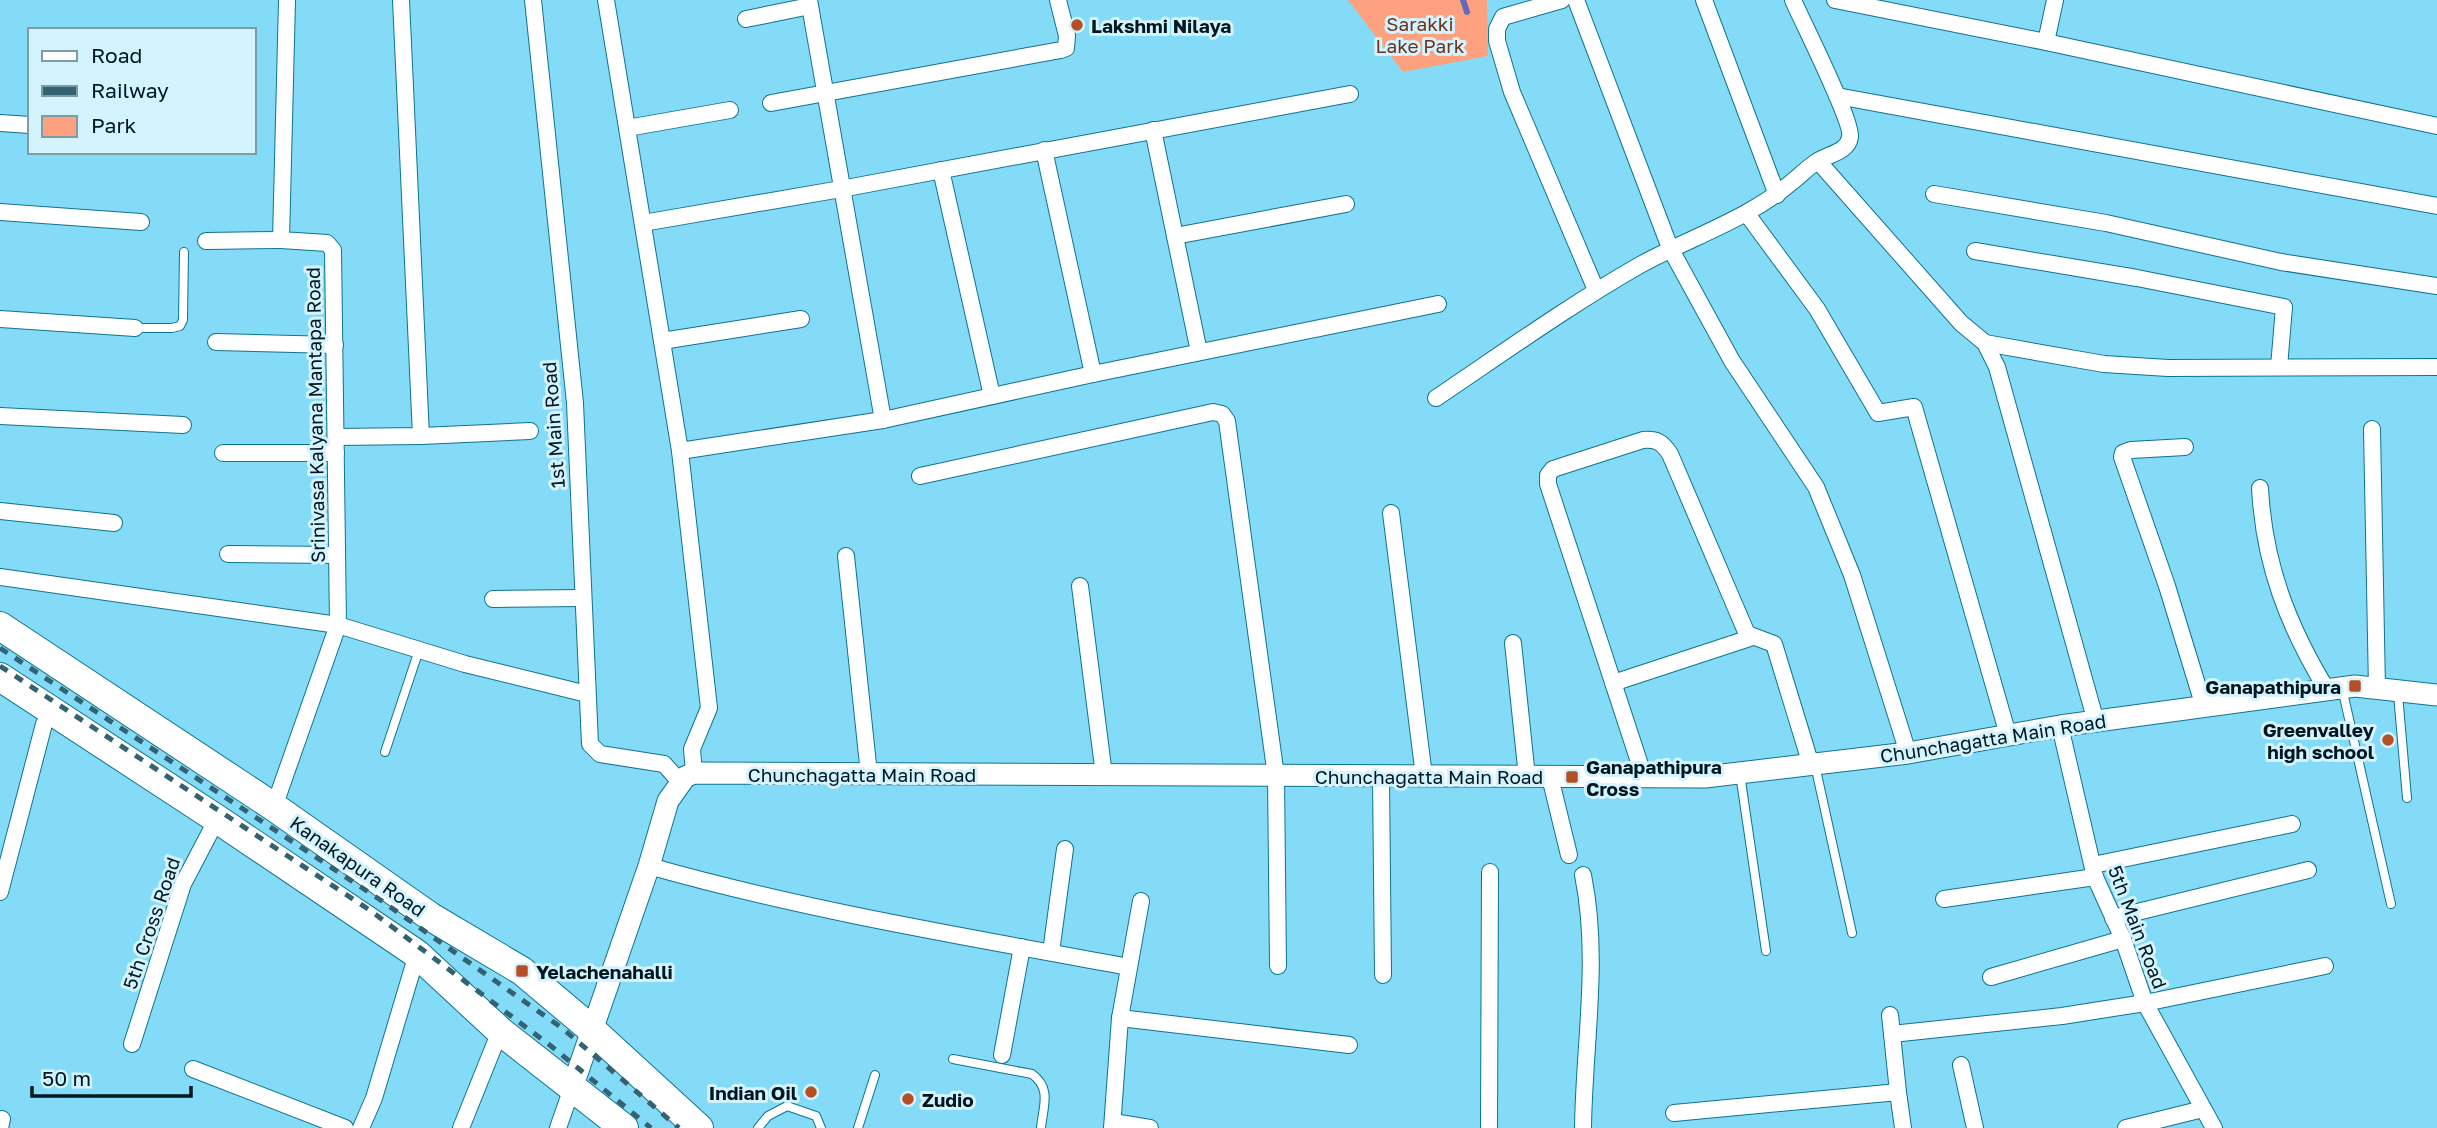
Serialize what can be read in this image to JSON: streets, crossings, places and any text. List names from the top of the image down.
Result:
{
  "streets": {
    "highway": ["Kanakapura Road"],
    "street": [
      "Srinivasa Kalyana Mantapa Road",
      "1st Main Road",
      "Chunchagatta Main Road",
      "5th Cross Road",
      "5th Main Road"
    ]
  },
  "crossings": [
    ["1st Main Road", "Chunchagatta Main Road"],
    ["Chunchagatta Main Road", "5th Main Road"],
    ["Kanakapura Road", "5th Cross Road"]
  ],
  "parks": ["Sarakki Lake Park"],
  "places": {
    "other": [
      "Lakshmi Nilaya",
      "Greenvalley high school",
      "Indian Oil",
      "Zudio"
    ],
    "transit": ["Ganapathipura", "Ganapathipura Cross", "Yelachenahalli"]
  },
  "legend": ["Road", "Railway", "Park"],
  "scale_bar": "50 m"
}
